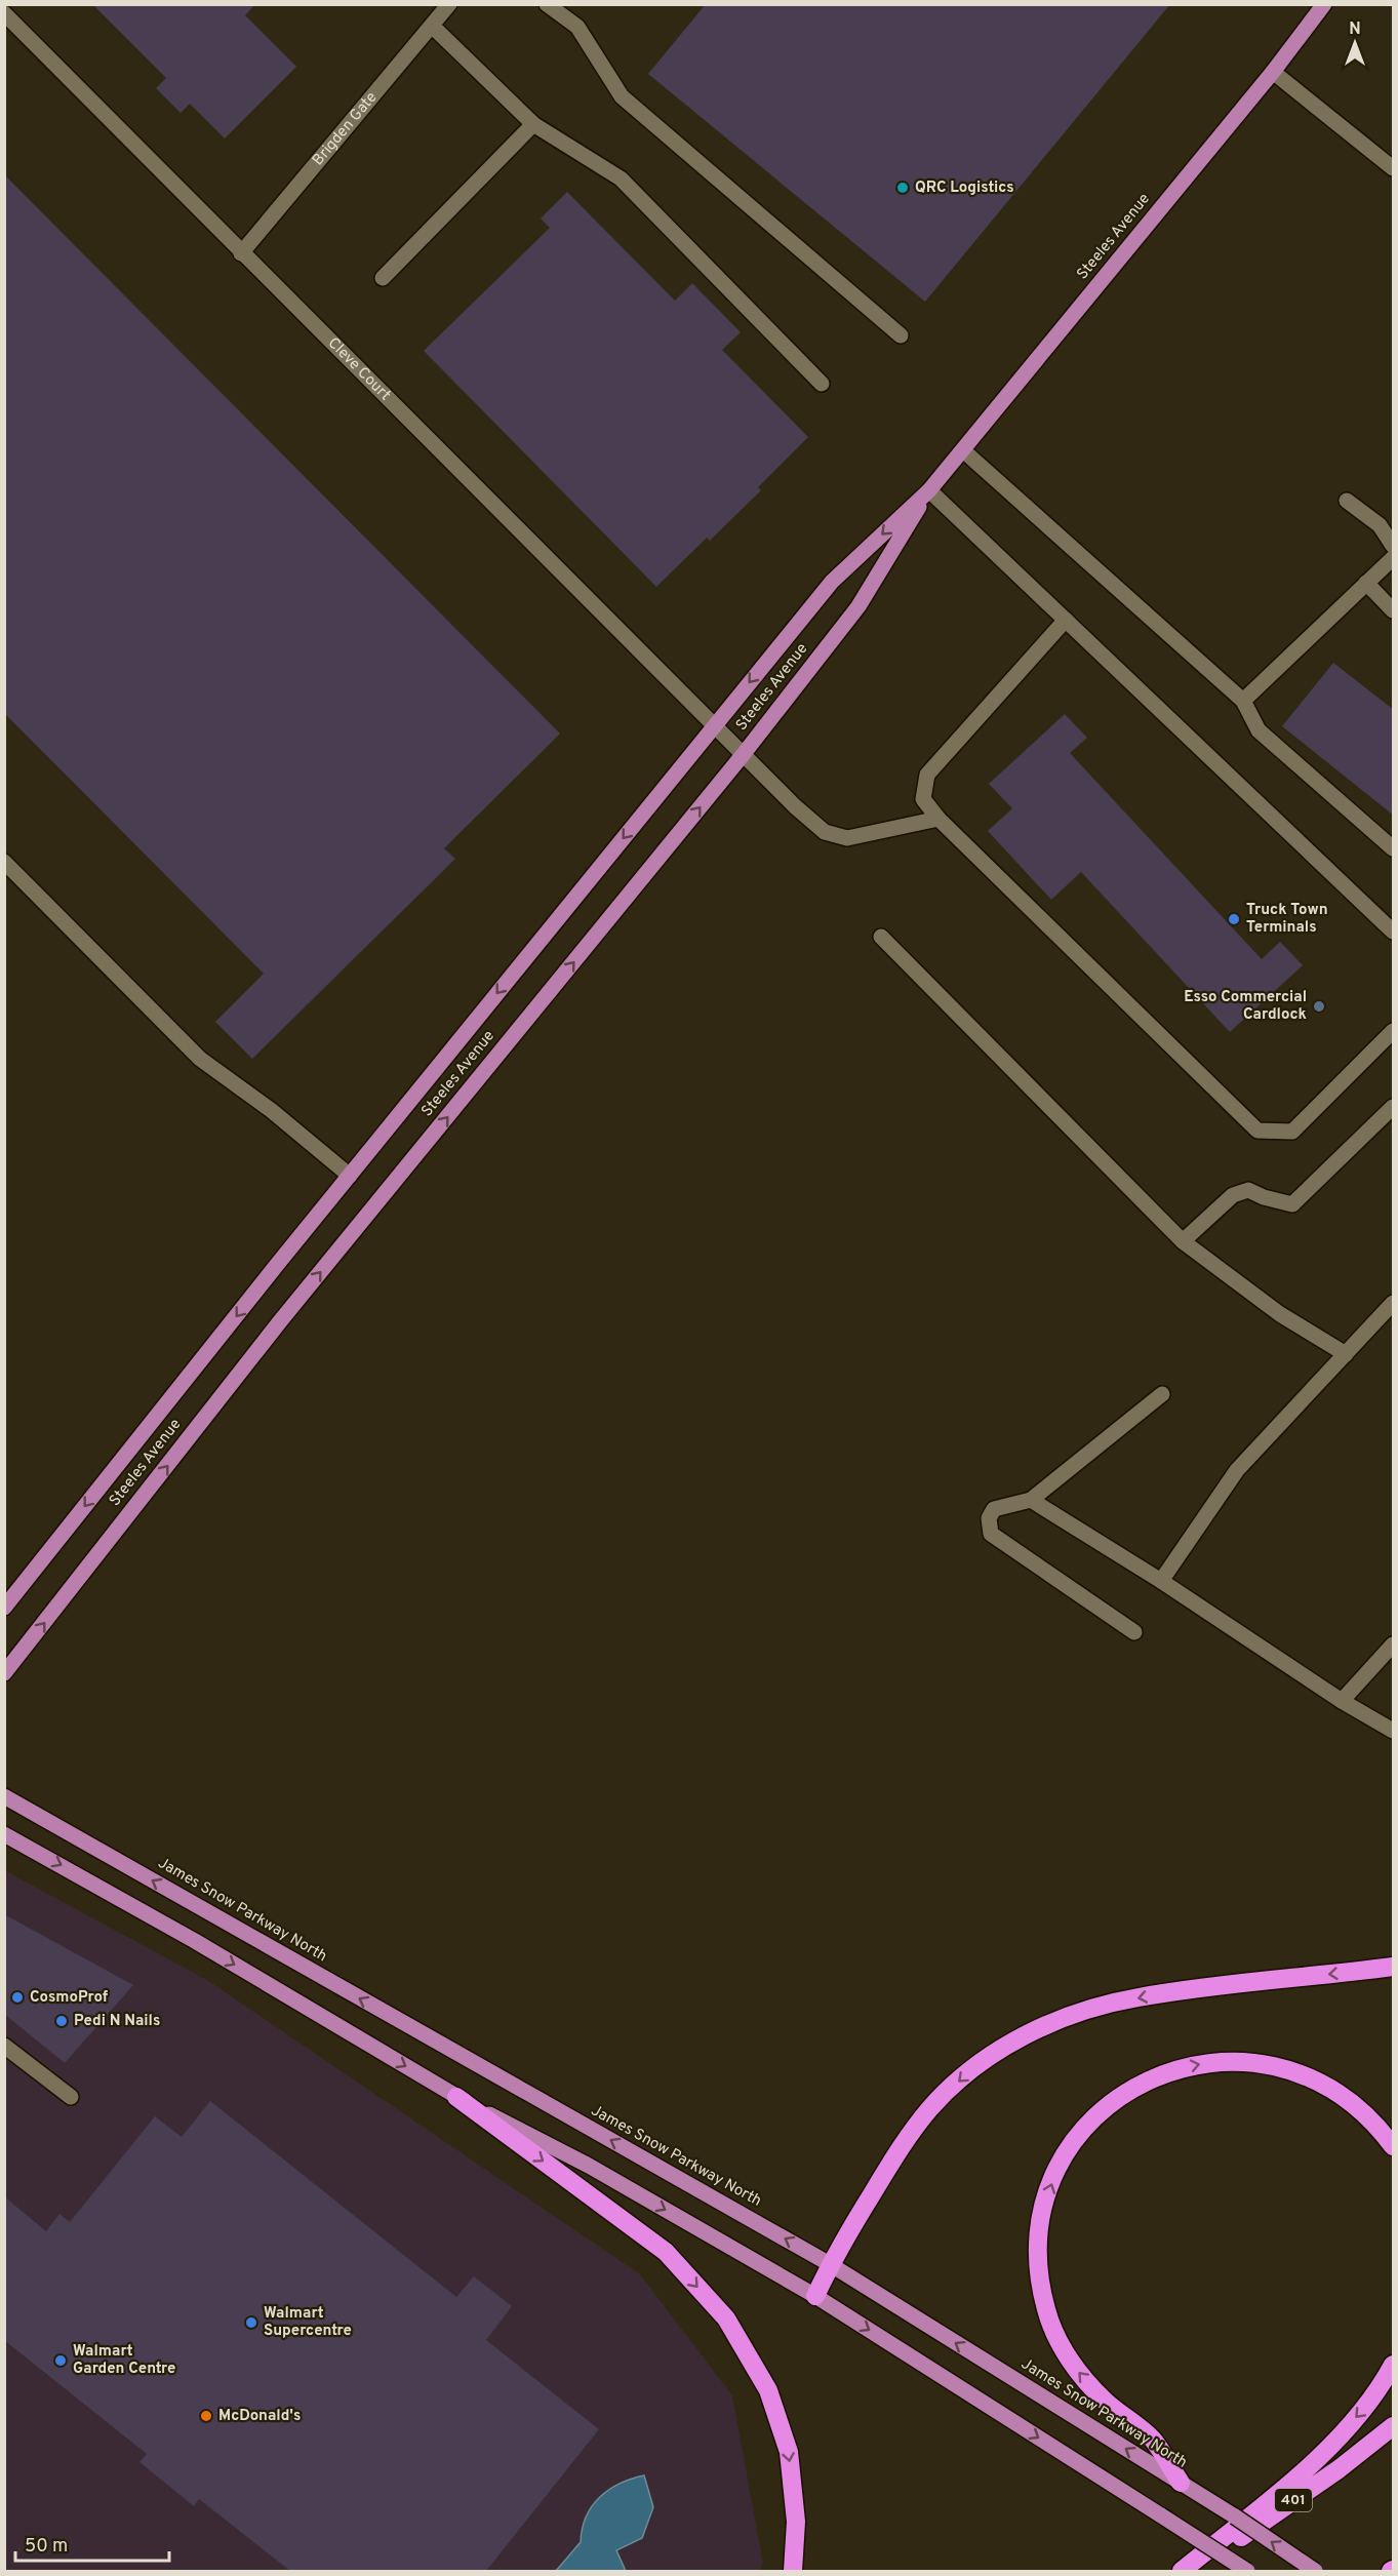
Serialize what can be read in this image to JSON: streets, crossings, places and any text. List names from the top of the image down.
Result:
{
  "streets": {
    "highway": ["401"],
    "main road": ["Steeles Avenue", "James Snow Parkway North"],
    "street": ["Brigden Gate", "Cleve Court"]
  },
  "crossings": [
    ["Brigden Gate", "Cleve Court"],
    ["Steeles Avenue", "Cleve Court"]
  ],
  "places": [
    "QRC Logistics",
    "Truck Town Terminals",
    "Esso Commercial Cardlock",
    "CosmoProf",
    "Pedi N Nails",
    "Walmart Supercentre",
    "Walmart Garden Centre",
    "McDonald's"
  ],
  "scale_bar": "50 m",
  "north": "top"
}
